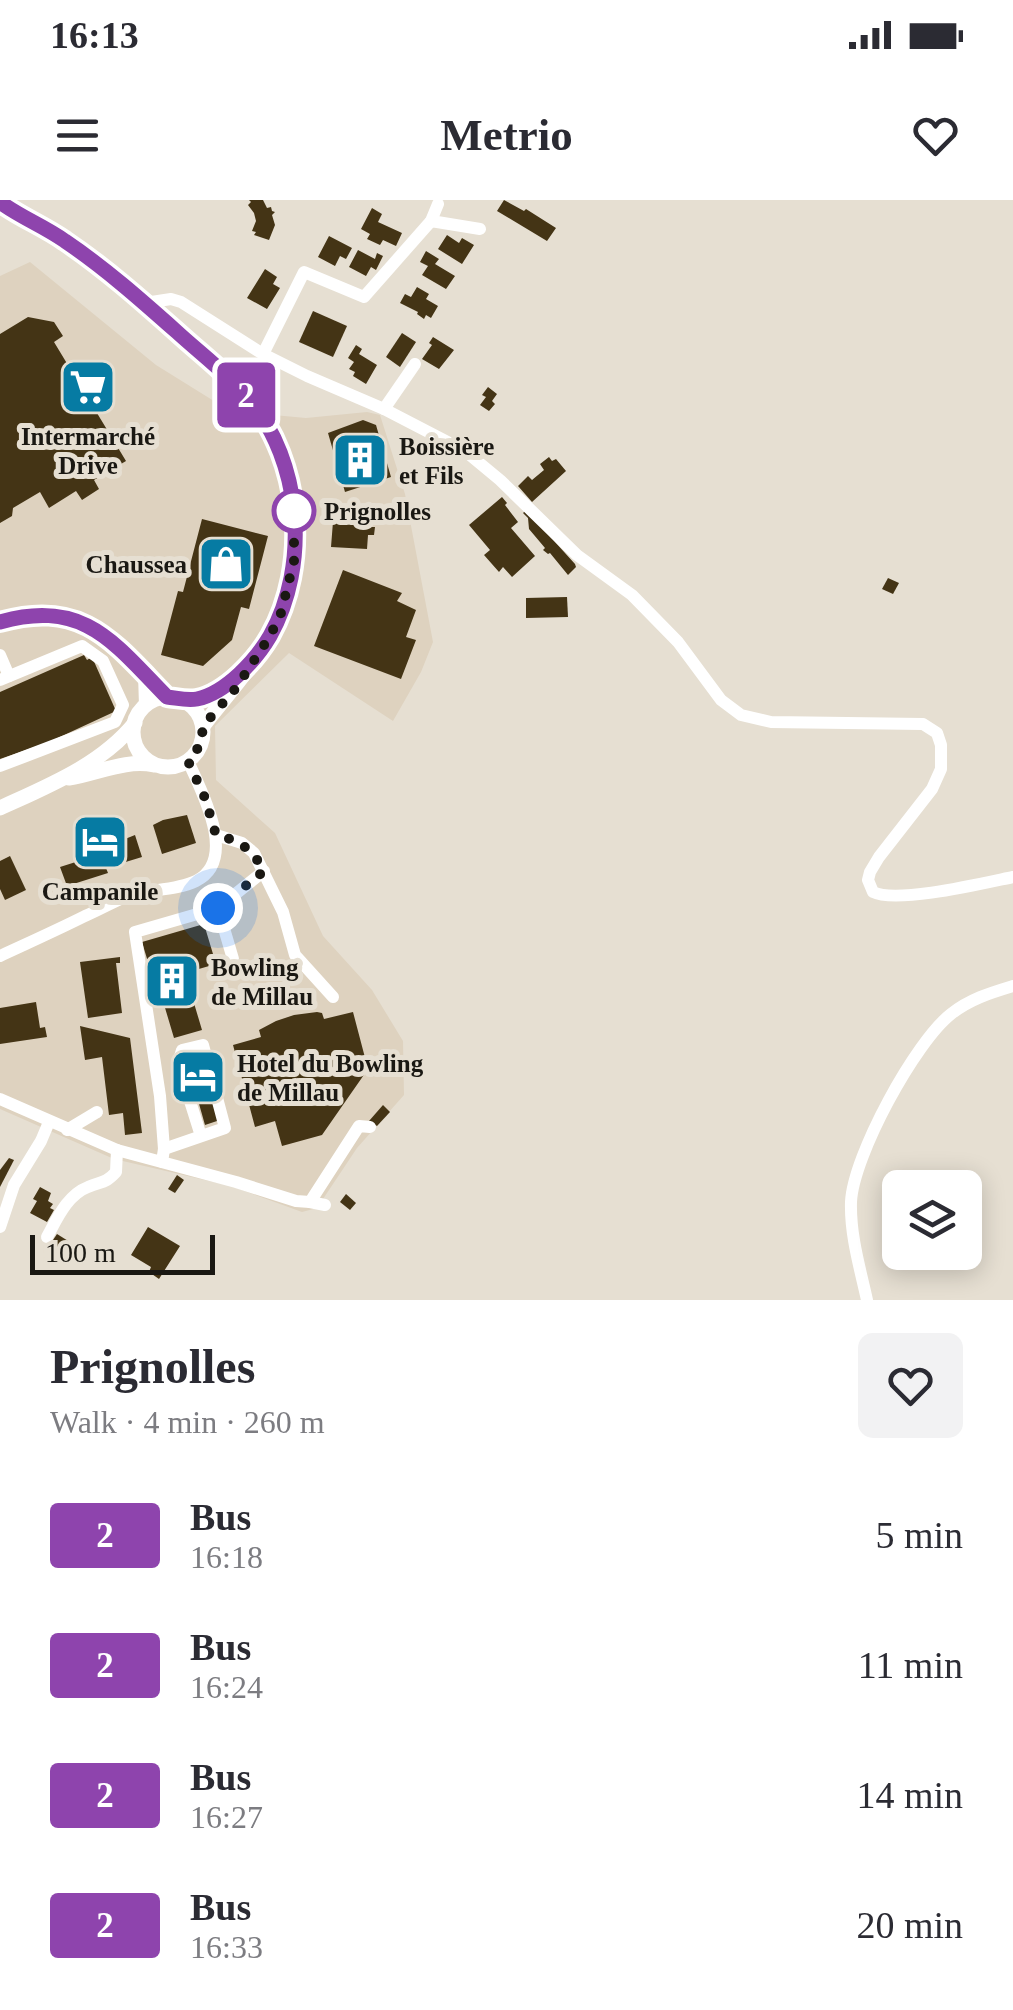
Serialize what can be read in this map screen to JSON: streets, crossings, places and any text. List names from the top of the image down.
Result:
{
  "places": {
    "supermarket": ["Intermarché Drive"],
    "building": ["Boissière et Fils", "Bowling de Millau"],
    "other": ["Prignolles"],
    "shop": ["Chaussea"],
    "hotel": ["Campanile", "Hotel du Bowling de Millau"]
  },
  "lines": ["bus line 2"],
  "scale_bar": "100 m",
  "page": {
    "status": "16:13",
    "header": "Metrio",
    "on_map": "2",
    "scale": "100 m",
    "heading": ["Prignolles", "Walk · 4 min · 260 m"],
    "list": [
      {
        "mark": "2",
        "name": "Bus",
        "note": "16:18",
        "value": "5 min"
      },
      {
        "mark": "2",
        "name": "Bus",
        "note": "16:24",
        "value": "11 min"
      },
      {
        "mark": "2",
        "name": "Bus",
        "note": "16:27",
        "value": "14 min"
      },
      {
        "mark": "2",
        "name": "Bus",
        "note": "16:33",
        "value": "20 min"
      }
    ]
  }
}
